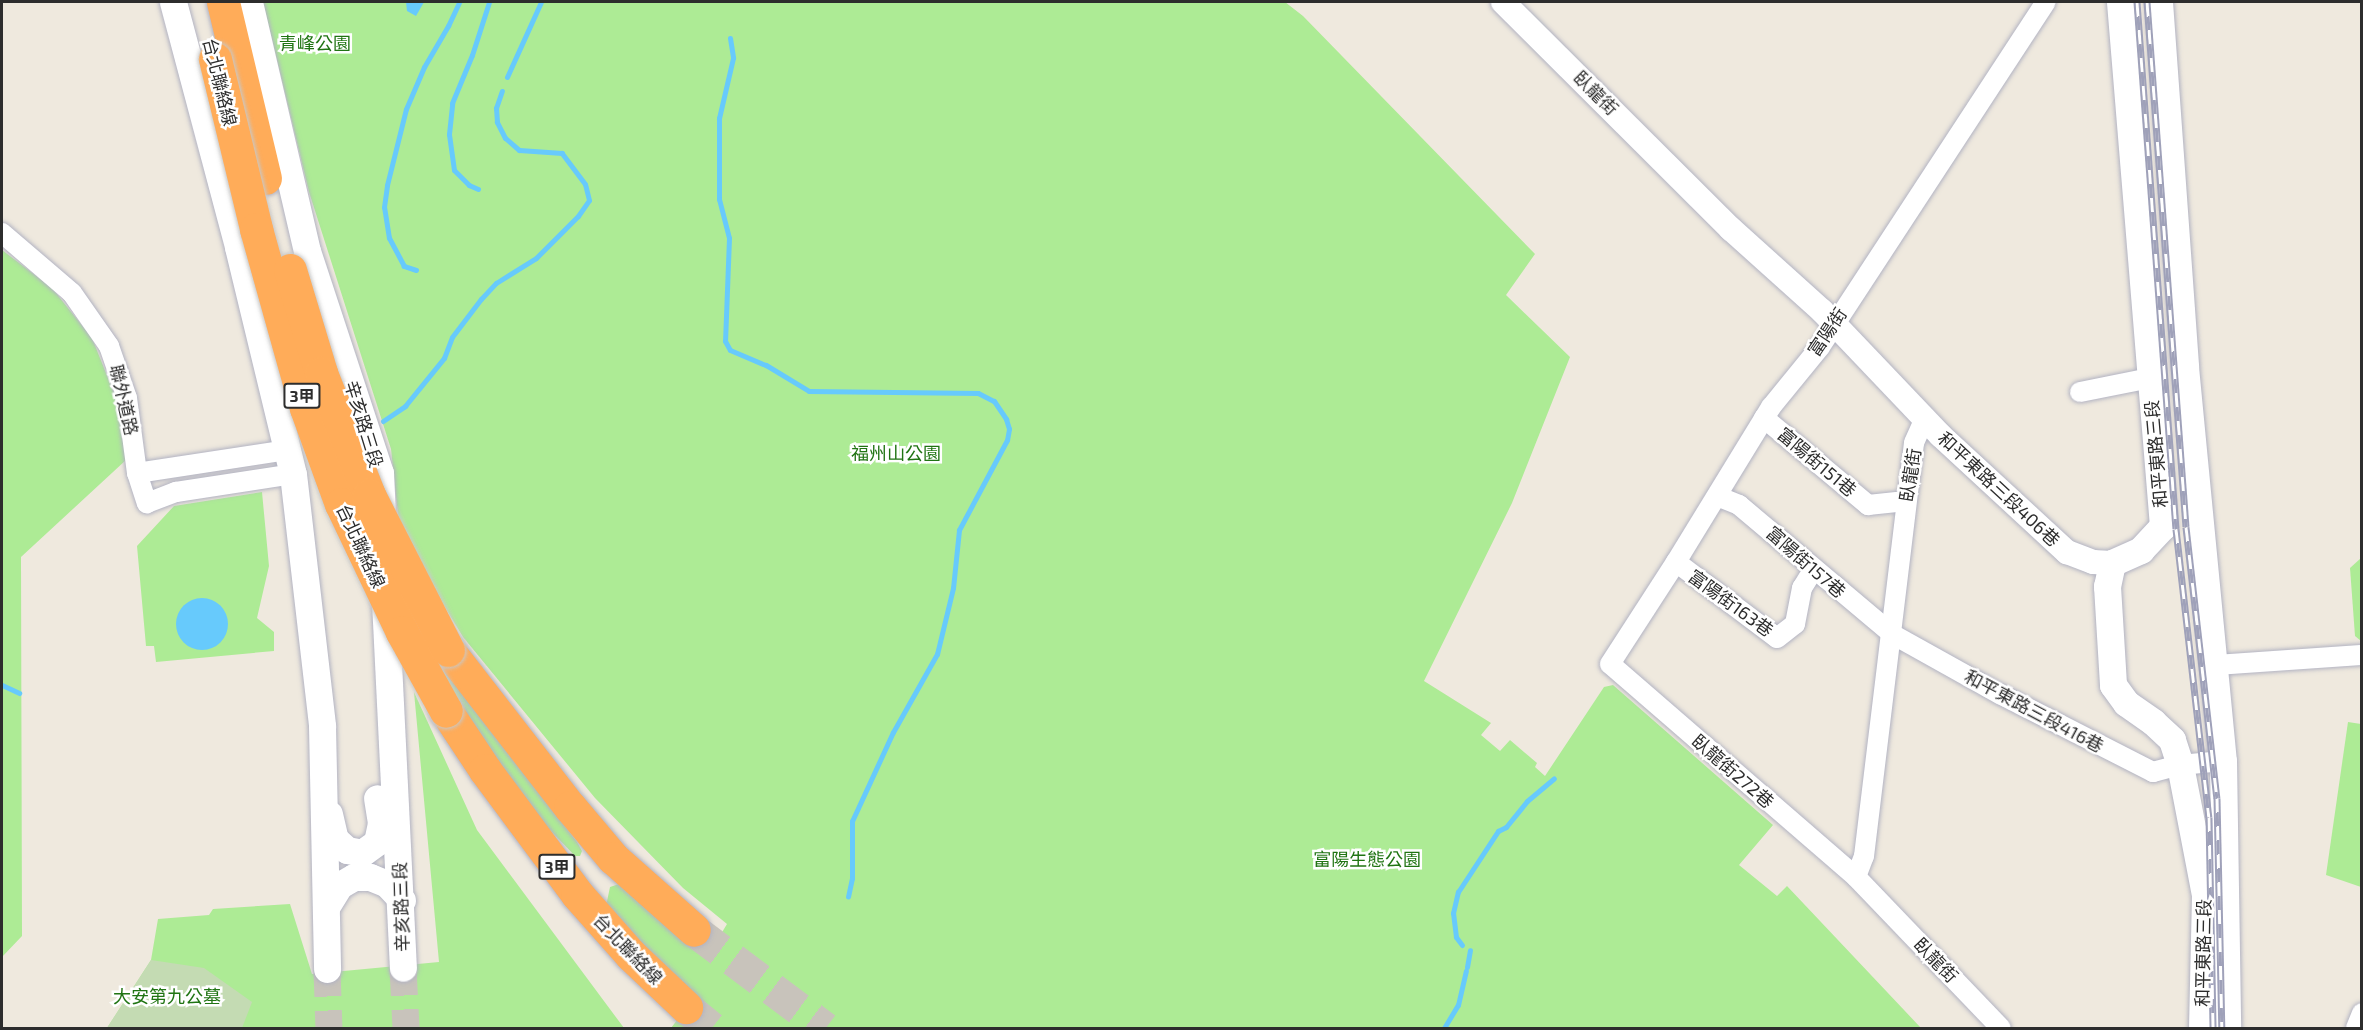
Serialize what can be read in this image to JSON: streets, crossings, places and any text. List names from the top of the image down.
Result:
{
  "streets": {
    "highway": ["台北聯絡線", "3甲"],
    "main road": ["辛亥路三段", "和平東路三段"],
    "street": [
      "臥龍街",
      "富陽街",
      "聯外道路",
      "富陽街151巷",
      "和平東路三段406巷",
      "富陽街157巷",
      "富陽街163巷",
      "和平東路三段416巷",
      "臥龍街272巷"
    ]
  },
  "crossings": [
    ["臥龍街", "富陽街"],
    ["臥龍街", "富陽街151巷"],
    ["臥龍街", "和平東路三段406巷"],
    ["臥龍街", "富陽街157巷"],
    ["臥龍街", "和平東路三段416巷"],
    ["臥龍街", "臥龍街272巷"],
    ["富陽街", "富陽街151巷"],
    ["富陽街", "富陽街157巷"],
    ["富陽街", "富陽街163巷"],
    ["富陽街", "臥龍街272巷"],
    ["和平東路三段", "和平東路三段406巷"],
    ["和平東路三段", "和平東路三段416巷"],
    ["富陽街157巷", "富陽街163巷"],
    ["富陽街157巷", "和平東路三段416巷"]
  ],
  "parks": [
    "青峰公園",
    "福州山公園",
    "富陽生態公園",
    "大安第九公墓"
  ]
}
